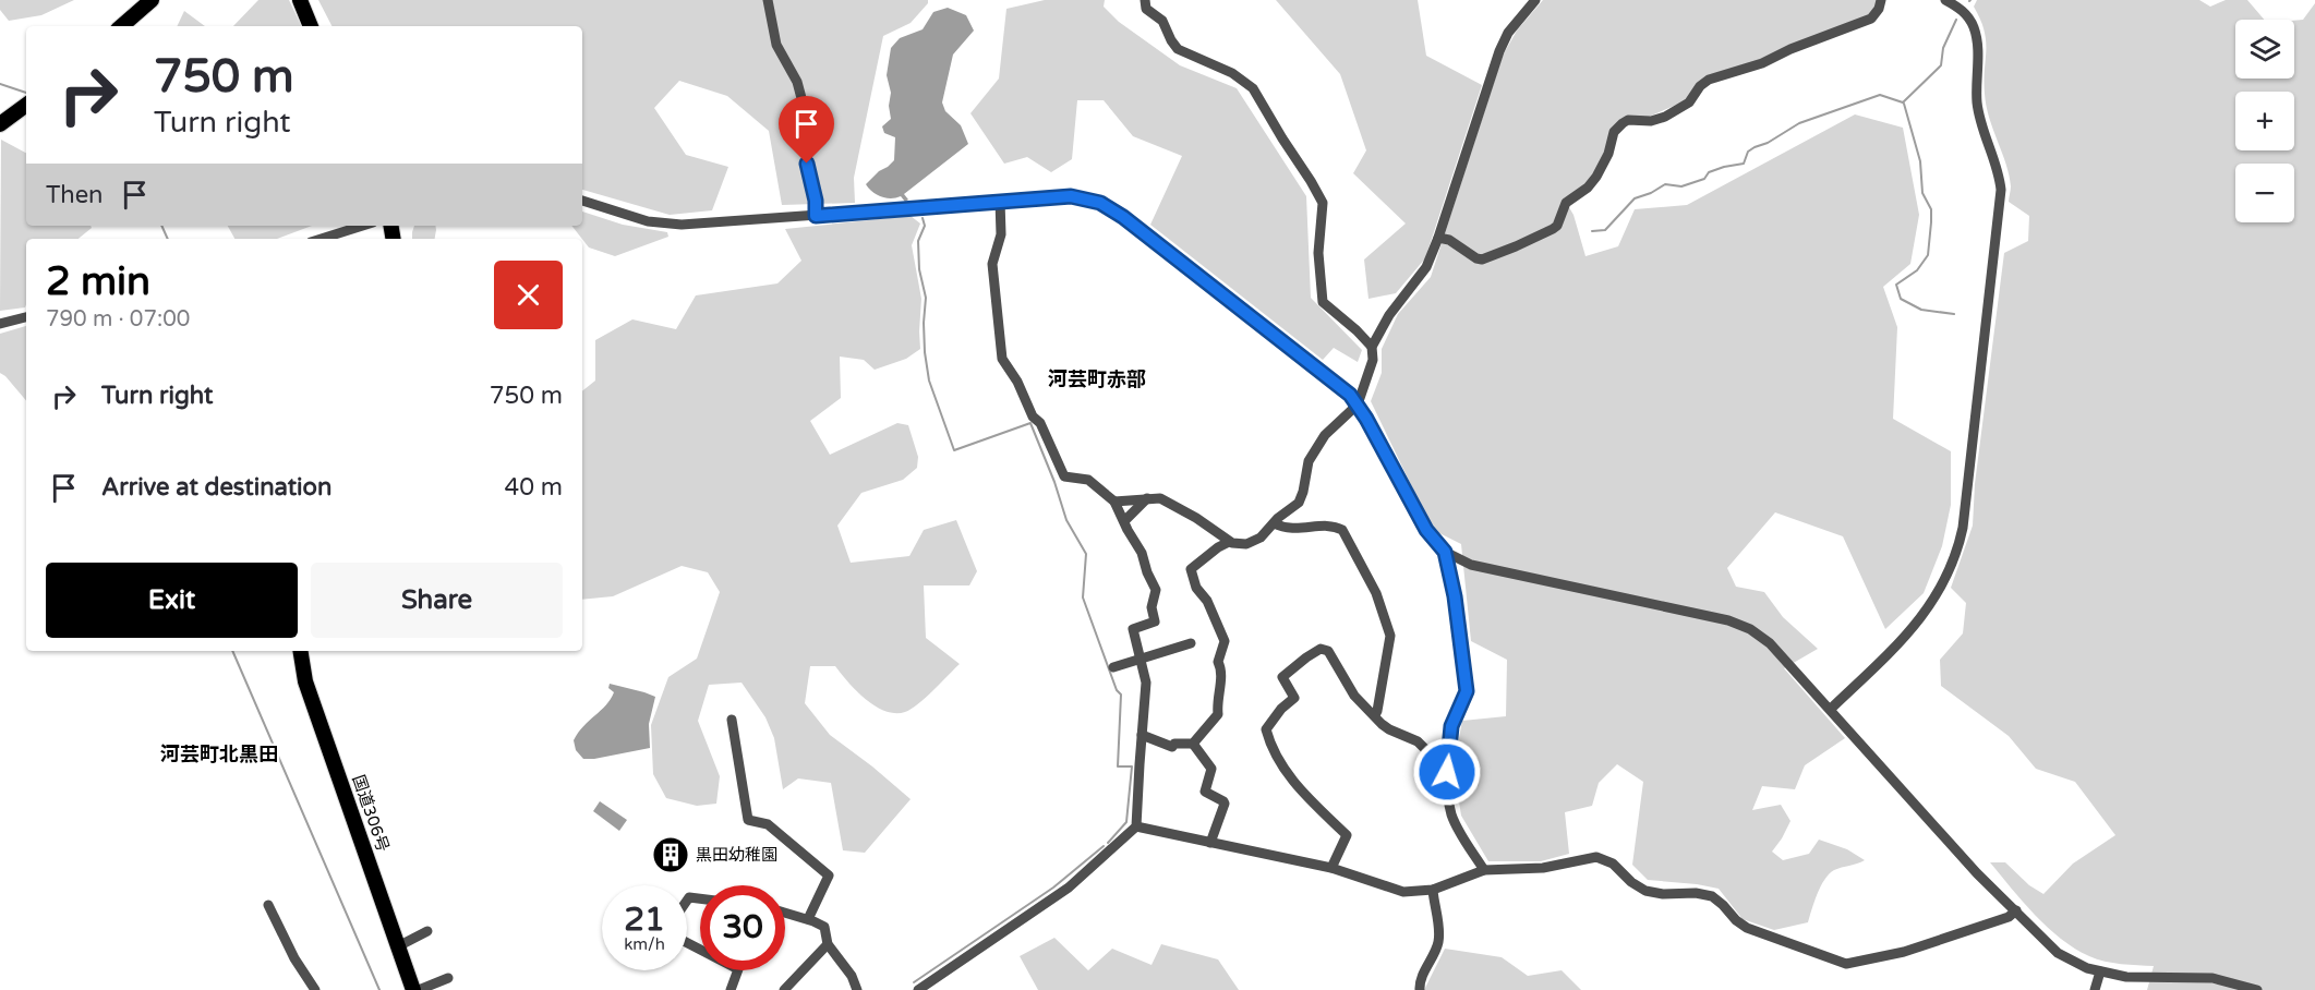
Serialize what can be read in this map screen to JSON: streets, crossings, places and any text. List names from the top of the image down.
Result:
{
  "streets": {
    "highway": ["国道306号"]
  },
  "districts": ["河芸町赤部", "河芸町北黒田"],
  "places": {
    "building": ["黒田幼稚園"]
  },
  "page": {
    "map_buttons": ["+", "−"],
    "turn": ["750 m", "Turn right"],
    "then": "Then",
    "heading": ["2 min", "790 m · 07:00"],
    "list": [
      {
        "name": "Turn right",
        "value": "750 m"
      },
      {
        "name": "Arrive at destination",
        "value": "40 m"
      }
    ],
    "buttons": ["Exit", "Share"],
    "speed": "21 km/h",
    "limit": "30"
  }
}
